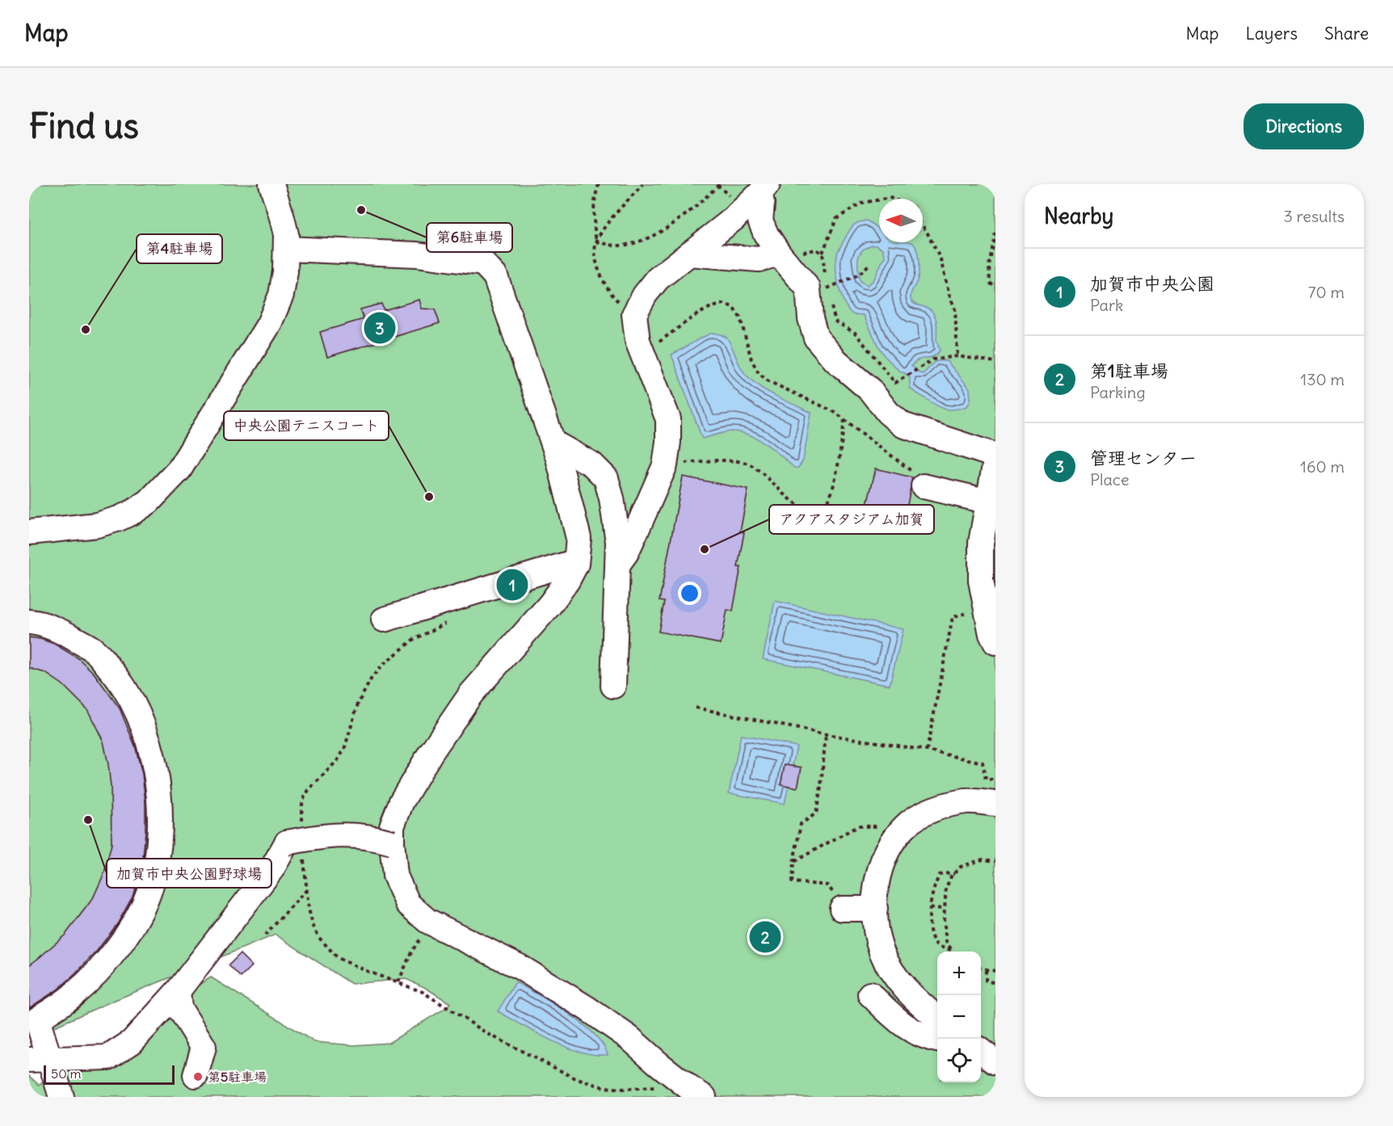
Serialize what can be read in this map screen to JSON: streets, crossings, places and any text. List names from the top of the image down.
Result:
{
  "places": [
    "第6駐車場",
    "第4駐車場",
    "中央公園テニスコート",
    "アクアスタジアム加賀",
    "加賀市中央公園野球場",
    "第5駐車場"
  ],
  "scale_bar": "50 m",
  "north": "left",
  "page": {
    "header": "Map",
    "nav": ["Map", "Layers", "Share"],
    "buttons": "Directions",
    "title": "Find us",
    "heading": ["Nearby", "3 results"],
    "list": [
      {
        "mark": "1",
        "name": "加賀市中央公園",
        "note": "Park",
        "value": "70 m"
      },
      {
        "mark": "2",
        "name": "第1駐車場",
        "note": "Parking",
        "value": "130 m"
      },
      {
        "mark": "3",
        "name": "管理センター",
        "note": "Place",
        "value": "160 m"
      }
    ],
    "pins": ["3", "1", "2"],
    "map_buttons": ["+", "−"],
    "scale": "50 m"
  }
}
